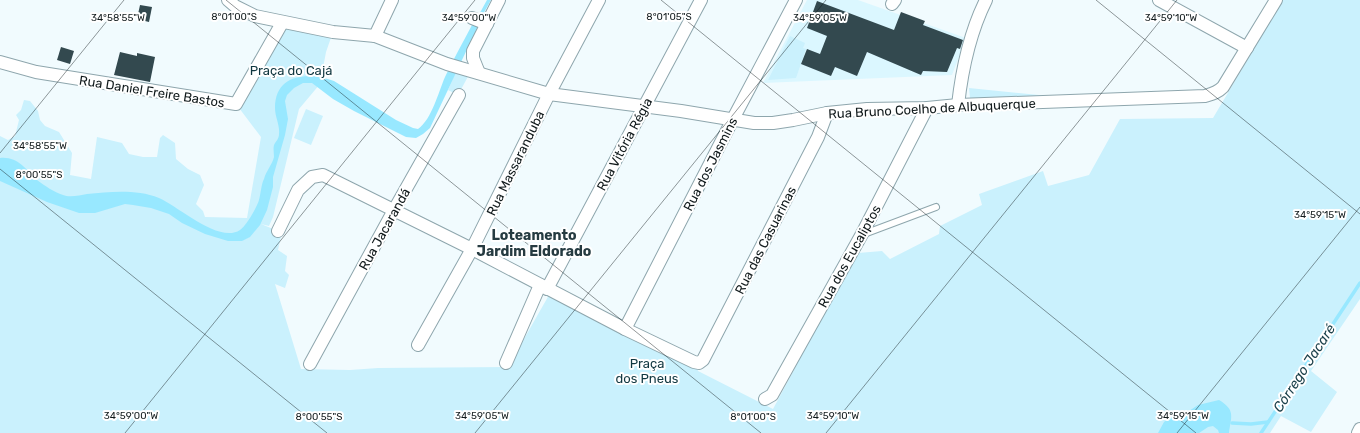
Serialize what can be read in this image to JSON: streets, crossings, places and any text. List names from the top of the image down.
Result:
{
  "streets": {
    "street": [
      "Rua Daniel Freire Bastos",
      "Rua Bruno Coelho de Albuquerque",
      "Rua Vitória Régia",
      "Rua Massaranduba",
      "Rua dos Jasmins",
      "Rua Jacarandá",
      "Rua das Casuarinas",
      "Rua dos Eucaliptos"
    ]
  },
  "crossings": [
    ["Rua Daniel Freire Bastos", "Rua Bruno Coelho de Albuquerque"],
    ["Rua Bruno Coelho de Albuquerque", "Rua Vitória Régia"],
    ["Rua Bruno Coelho de Albuquerque", "Rua Massaranduba"],
    ["Rua Bruno Coelho de Albuquerque", "Rua dos Jasmins"],
    ["Rua Bruno Coelho de Albuquerque", "Rua das Casuarinas"],
    ["Rua Bruno Coelho de Albuquerque", "Rua dos Eucaliptos"],
    ["Rua dos Jasmins", "Rua das Casuarinas"]
  ],
  "districts": ["Loteamento Jardim Eldorado"],
  "water": ["Córrego Jacaré"],
  "parks": ["Praça do Cajá", "Praça dos Pneus"],
  "coordinates": [
    "8°01'00\"S",
    "8°01'05\"S",
    "34°58'55\"W",
    "34°59'00\"W",
    "34°59'05\"W",
    "34°59'10\"W",
    "8°00'55\"S",
    "34°59'15\"W"
  ]
}
